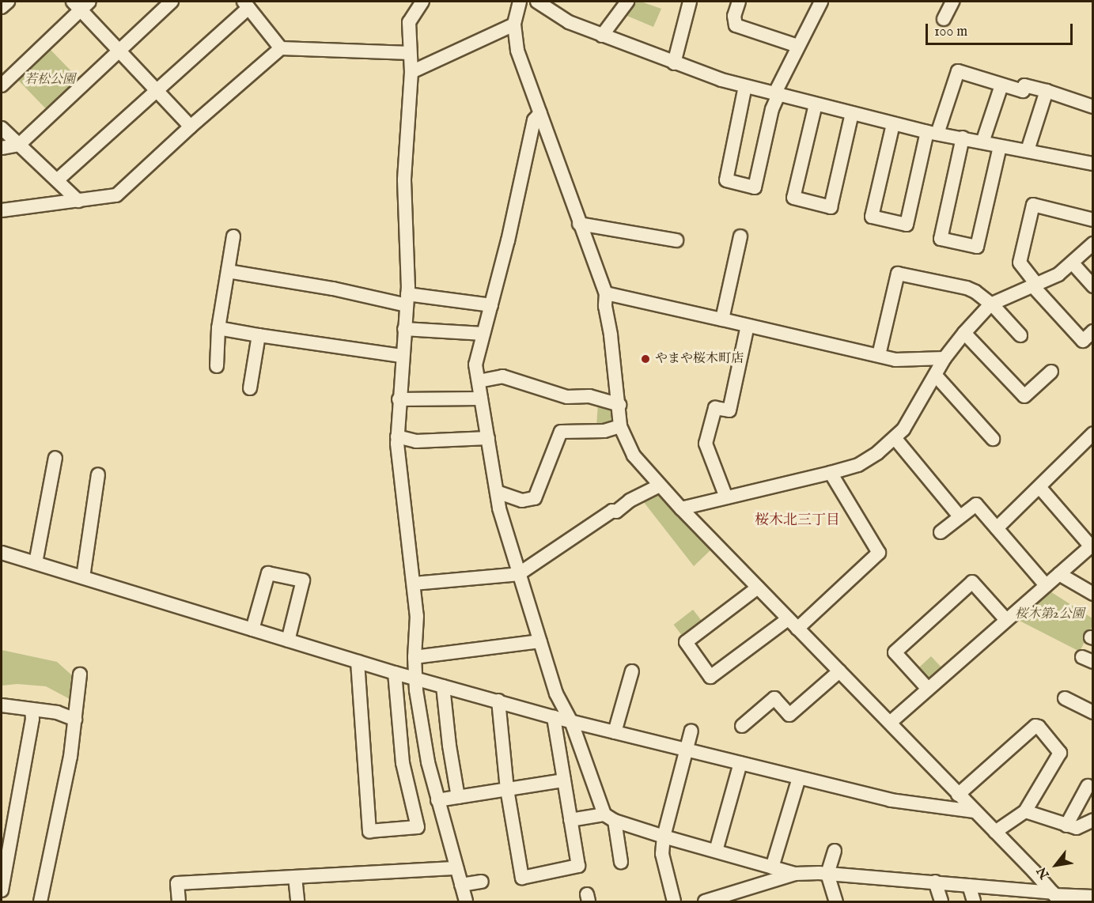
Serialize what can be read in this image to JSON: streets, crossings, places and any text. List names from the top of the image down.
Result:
{
  "districts": ["桜木北三丁目"],
  "parks": ["若松公園", "桜木第2公園"],
  "places": ["やまや桜木町店"],
  "scale_bar": "100 m",
  "north": "bottom left"
}
